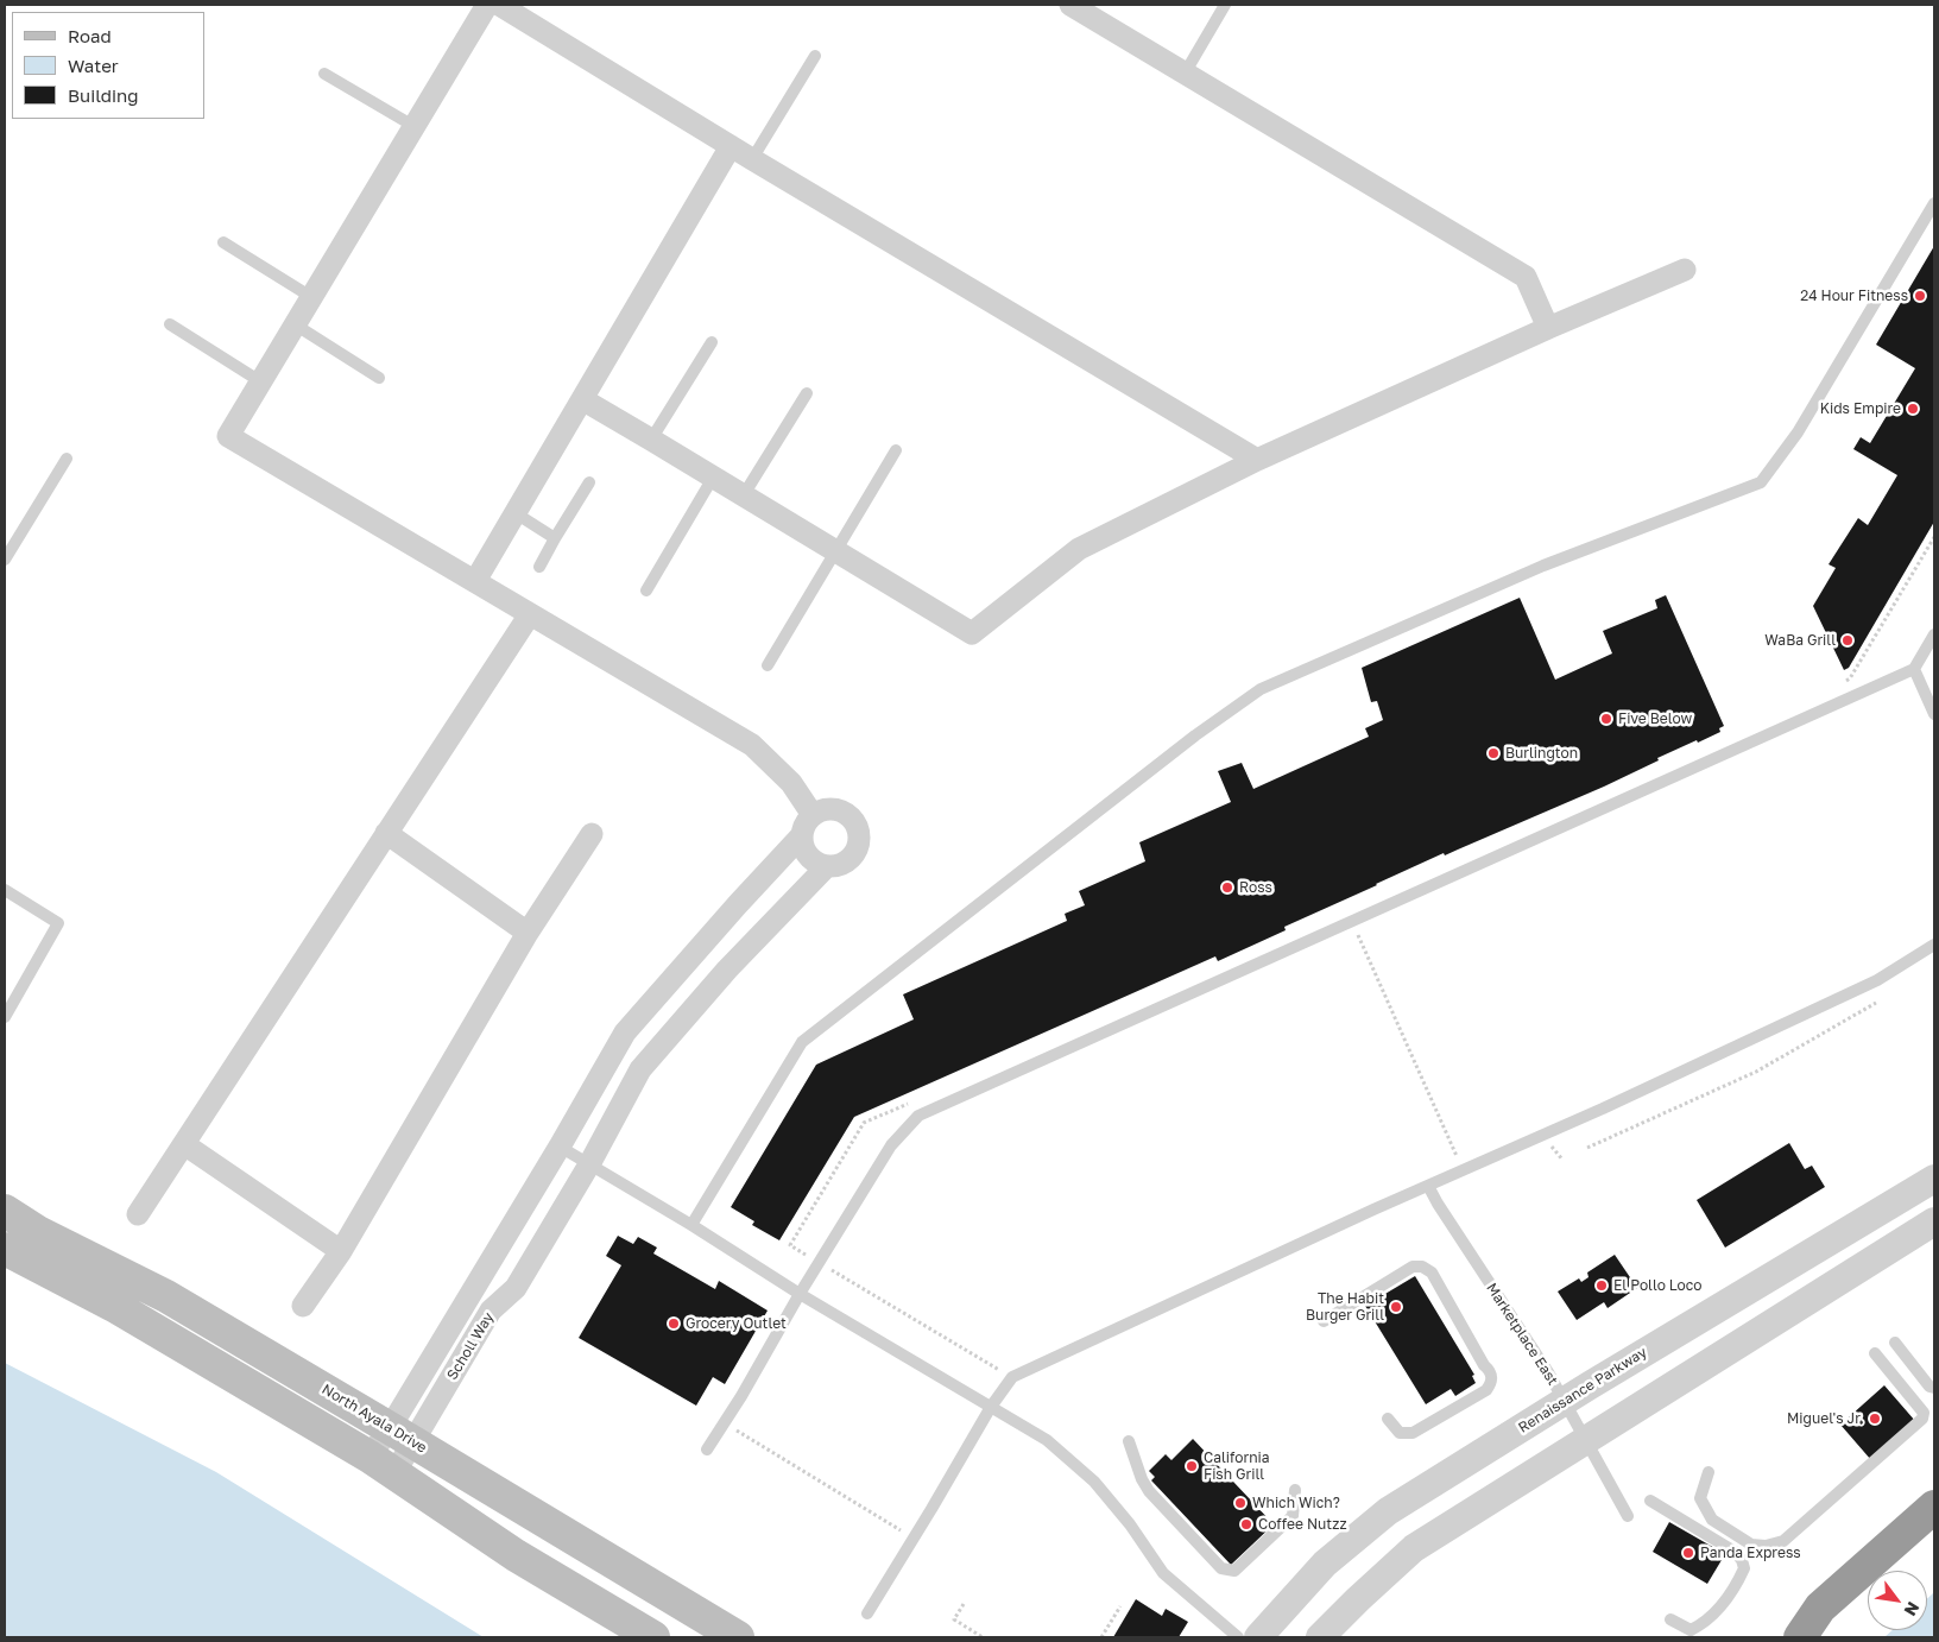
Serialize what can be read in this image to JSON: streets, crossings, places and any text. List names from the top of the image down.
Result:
{
  "streets": {
    "main road": ["North Ayala Drive"],
    "street": ["Scholl Way", "Renaissance Parkway"],
    "lane": ["Marketplace East"]
  },
  "crossings": [
    ["Marketplace East", "Renaissance Parkway"],
    ["Scholl Way", "North Ayala Drive"]
  ],
  "places": [
    "24 Hour Fitness",
    "Kids Empire",
    "WaBa Grill",
    "Five Below",
    "Burlington",
    "Ross",
    "El Pollo Loco",
    "The Habit Burger Grill",
    "Grocery Outlet",
    "Miguel's Jr.",
    "California Fish Grill",
    "Which Wich?",
    "Coffee Nutzz",
    "Panda Express"
  ],
  "legend": ["Road", "Water", "Building"],
  "north": "bottom right"
}
